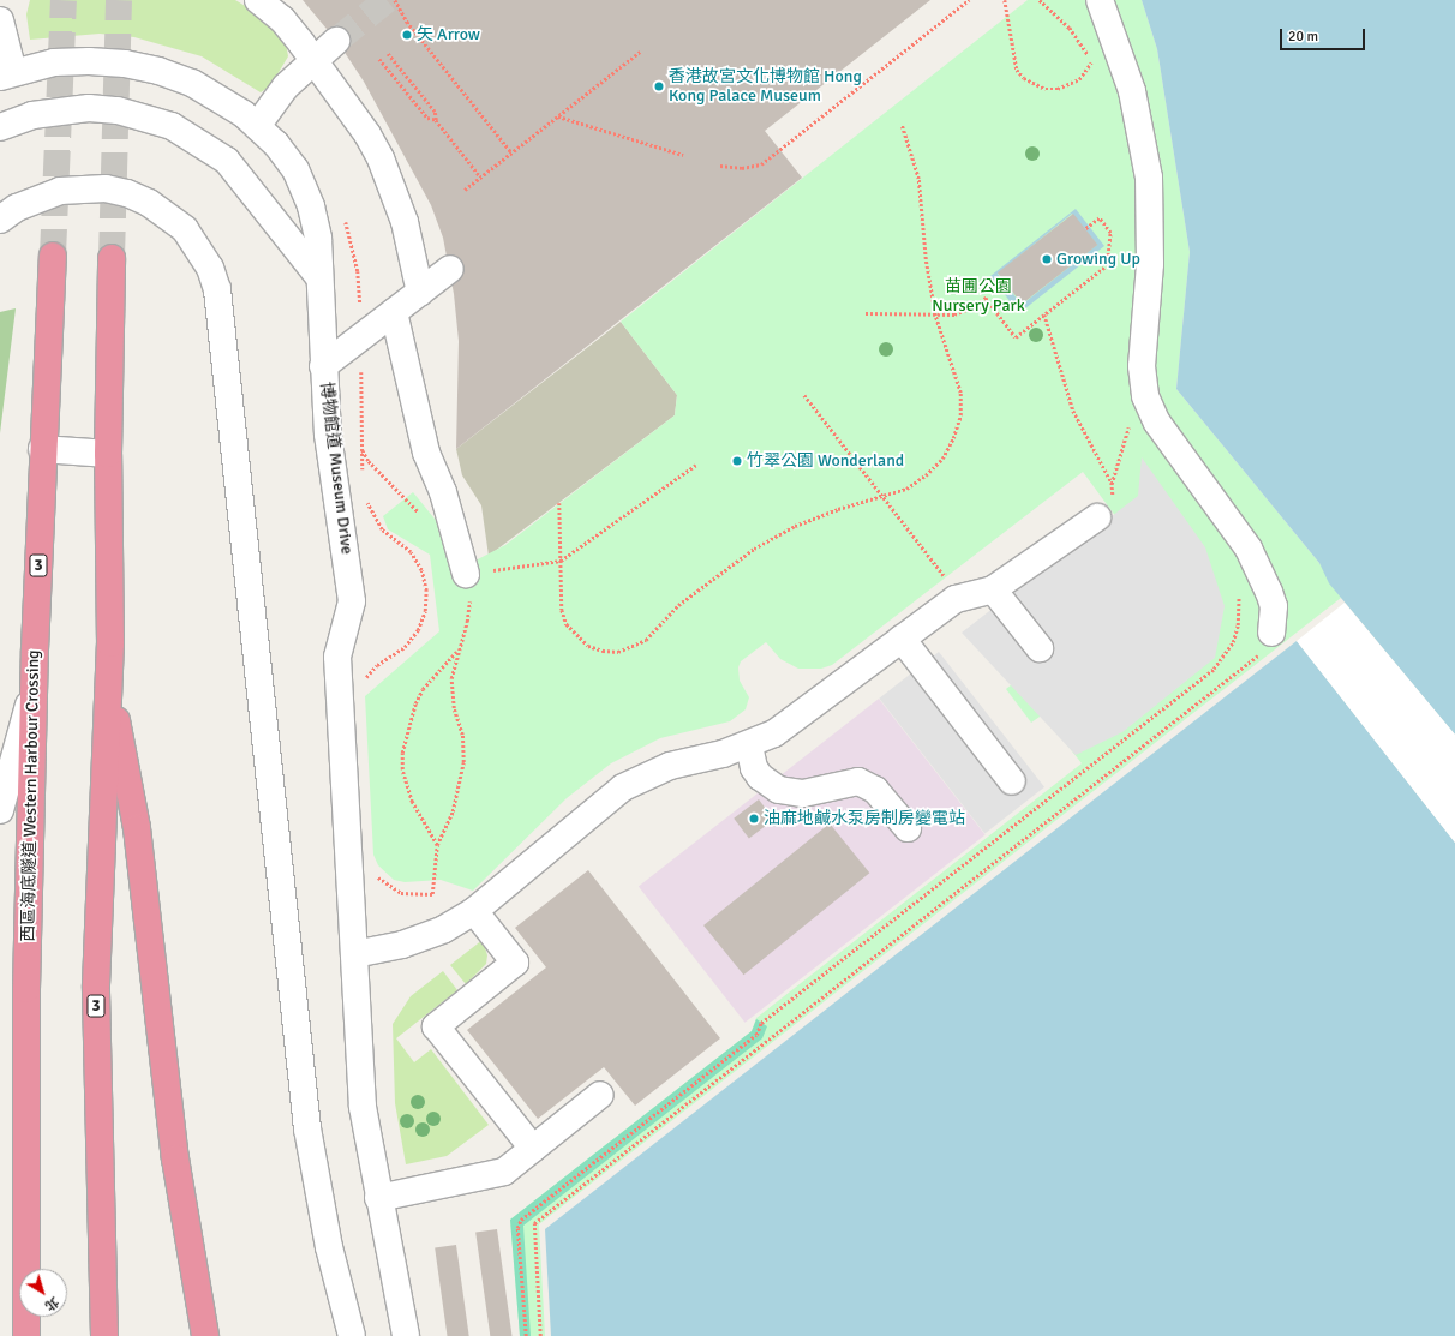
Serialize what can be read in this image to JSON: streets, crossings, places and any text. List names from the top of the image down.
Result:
{
  "streets": {
    "highway": ["3", "西區海底隧道 Western Harbour Crossing"],
    "street": ["博物館道 Museum Drive"]
  },
  "parks": ["苗圃公園 Nursery Park"],
  "places": [
    "矢 Arrow",
    "香港故宮文化博物館 Hong Kong Palace Museum",
    "Growing Up",
    "竹翠公園 Wonderland",
    "油麻地鹹水泵房制房變電站"
  ],
  "scale_bar": "20 m",
  "north": "bottom right"
}
